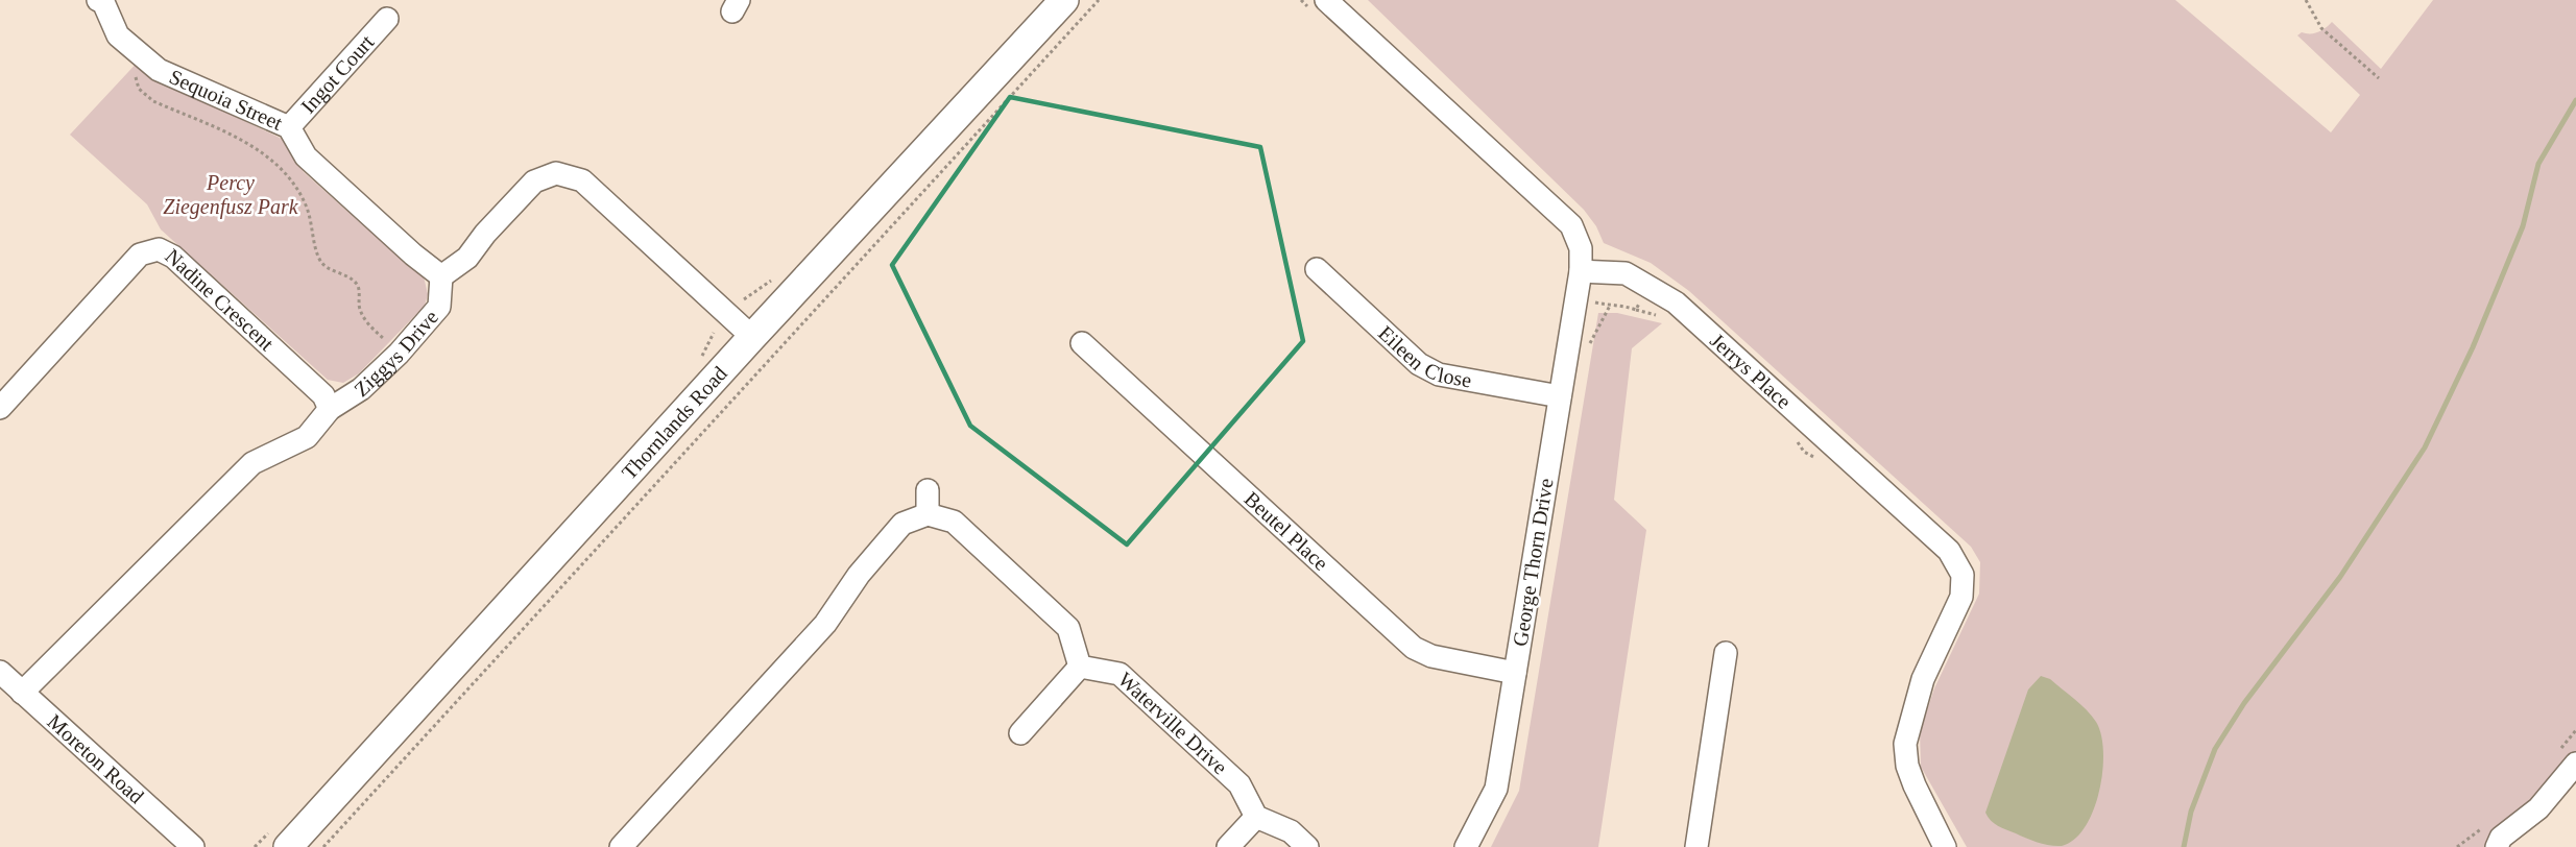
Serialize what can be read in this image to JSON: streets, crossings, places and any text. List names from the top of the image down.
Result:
{
  "streets": {
    "street": [
      "Ingot Court",
      "Sequoia Street",
      "Nadine Crescent",
      "Ziggys Drive",
      "Eileen Close",
      "Jerrys Place",
      "Thornlands Road",
      "Beutel Place",
      "George Thorn Drive",
      "Waterville Drive",
      "Moreton Road"
    ]
  },
  "crossings": [
    ["Ingot Court", "Sequoia Street"],
    ["Sequoia Street", "Ziggys Drive"],
    ["Nadine Crescent", "Ziggys Drive"],
    ["Ziggys Drive", "Moreton Road"],
    ["Eileen Close", "George Thorn Drive"],
    ["Jerrys Place", "George Thorn Drive"],
    ["Beutel Place", "George Thorn Drive"]
  ],
  "parks": ["Percy Ziegenfusz Park"]
}
